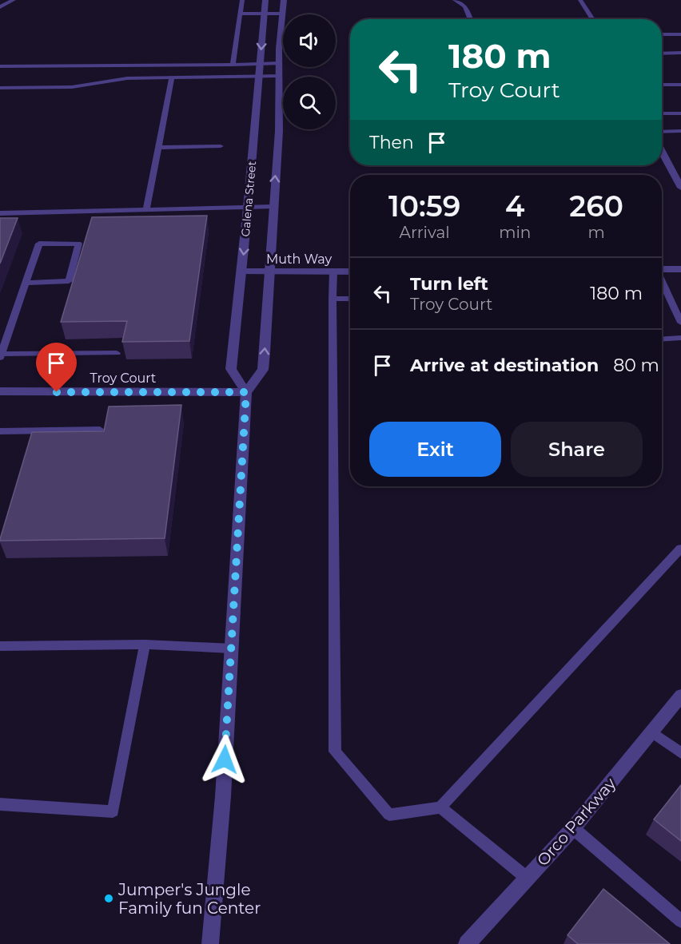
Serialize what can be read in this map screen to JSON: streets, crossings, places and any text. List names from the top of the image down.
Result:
{
  "streets": {
    "street": [
      "Galena Street",
      "Muth Way",
      "Troy Court",
      "Orco Parkway"
    ]
  },
  "crossings": [
    ["Galena Street", "Muth Way"],
    ["Galena Street", "Troy Court"]
  ],
  "places": ["Jumper's Jungle Family fun Center"],
  "page": {
    "turn": ["180 m", "Troy Court"],
    "then": "Then",
    "eta": [
      "10:59",
      "Arrival",
      "4",
      "min",
      "260",
      "m"
    ],
    "list": [
      {
        "name": "Turn left",
        "note": "Troy Court",
        "value": "180 m"
      },
      {
        "name": "Arrive at destination",
        "value": "80 m"
      }
    ],
    "buttons": ["Exit", "Share"]
  }
}
